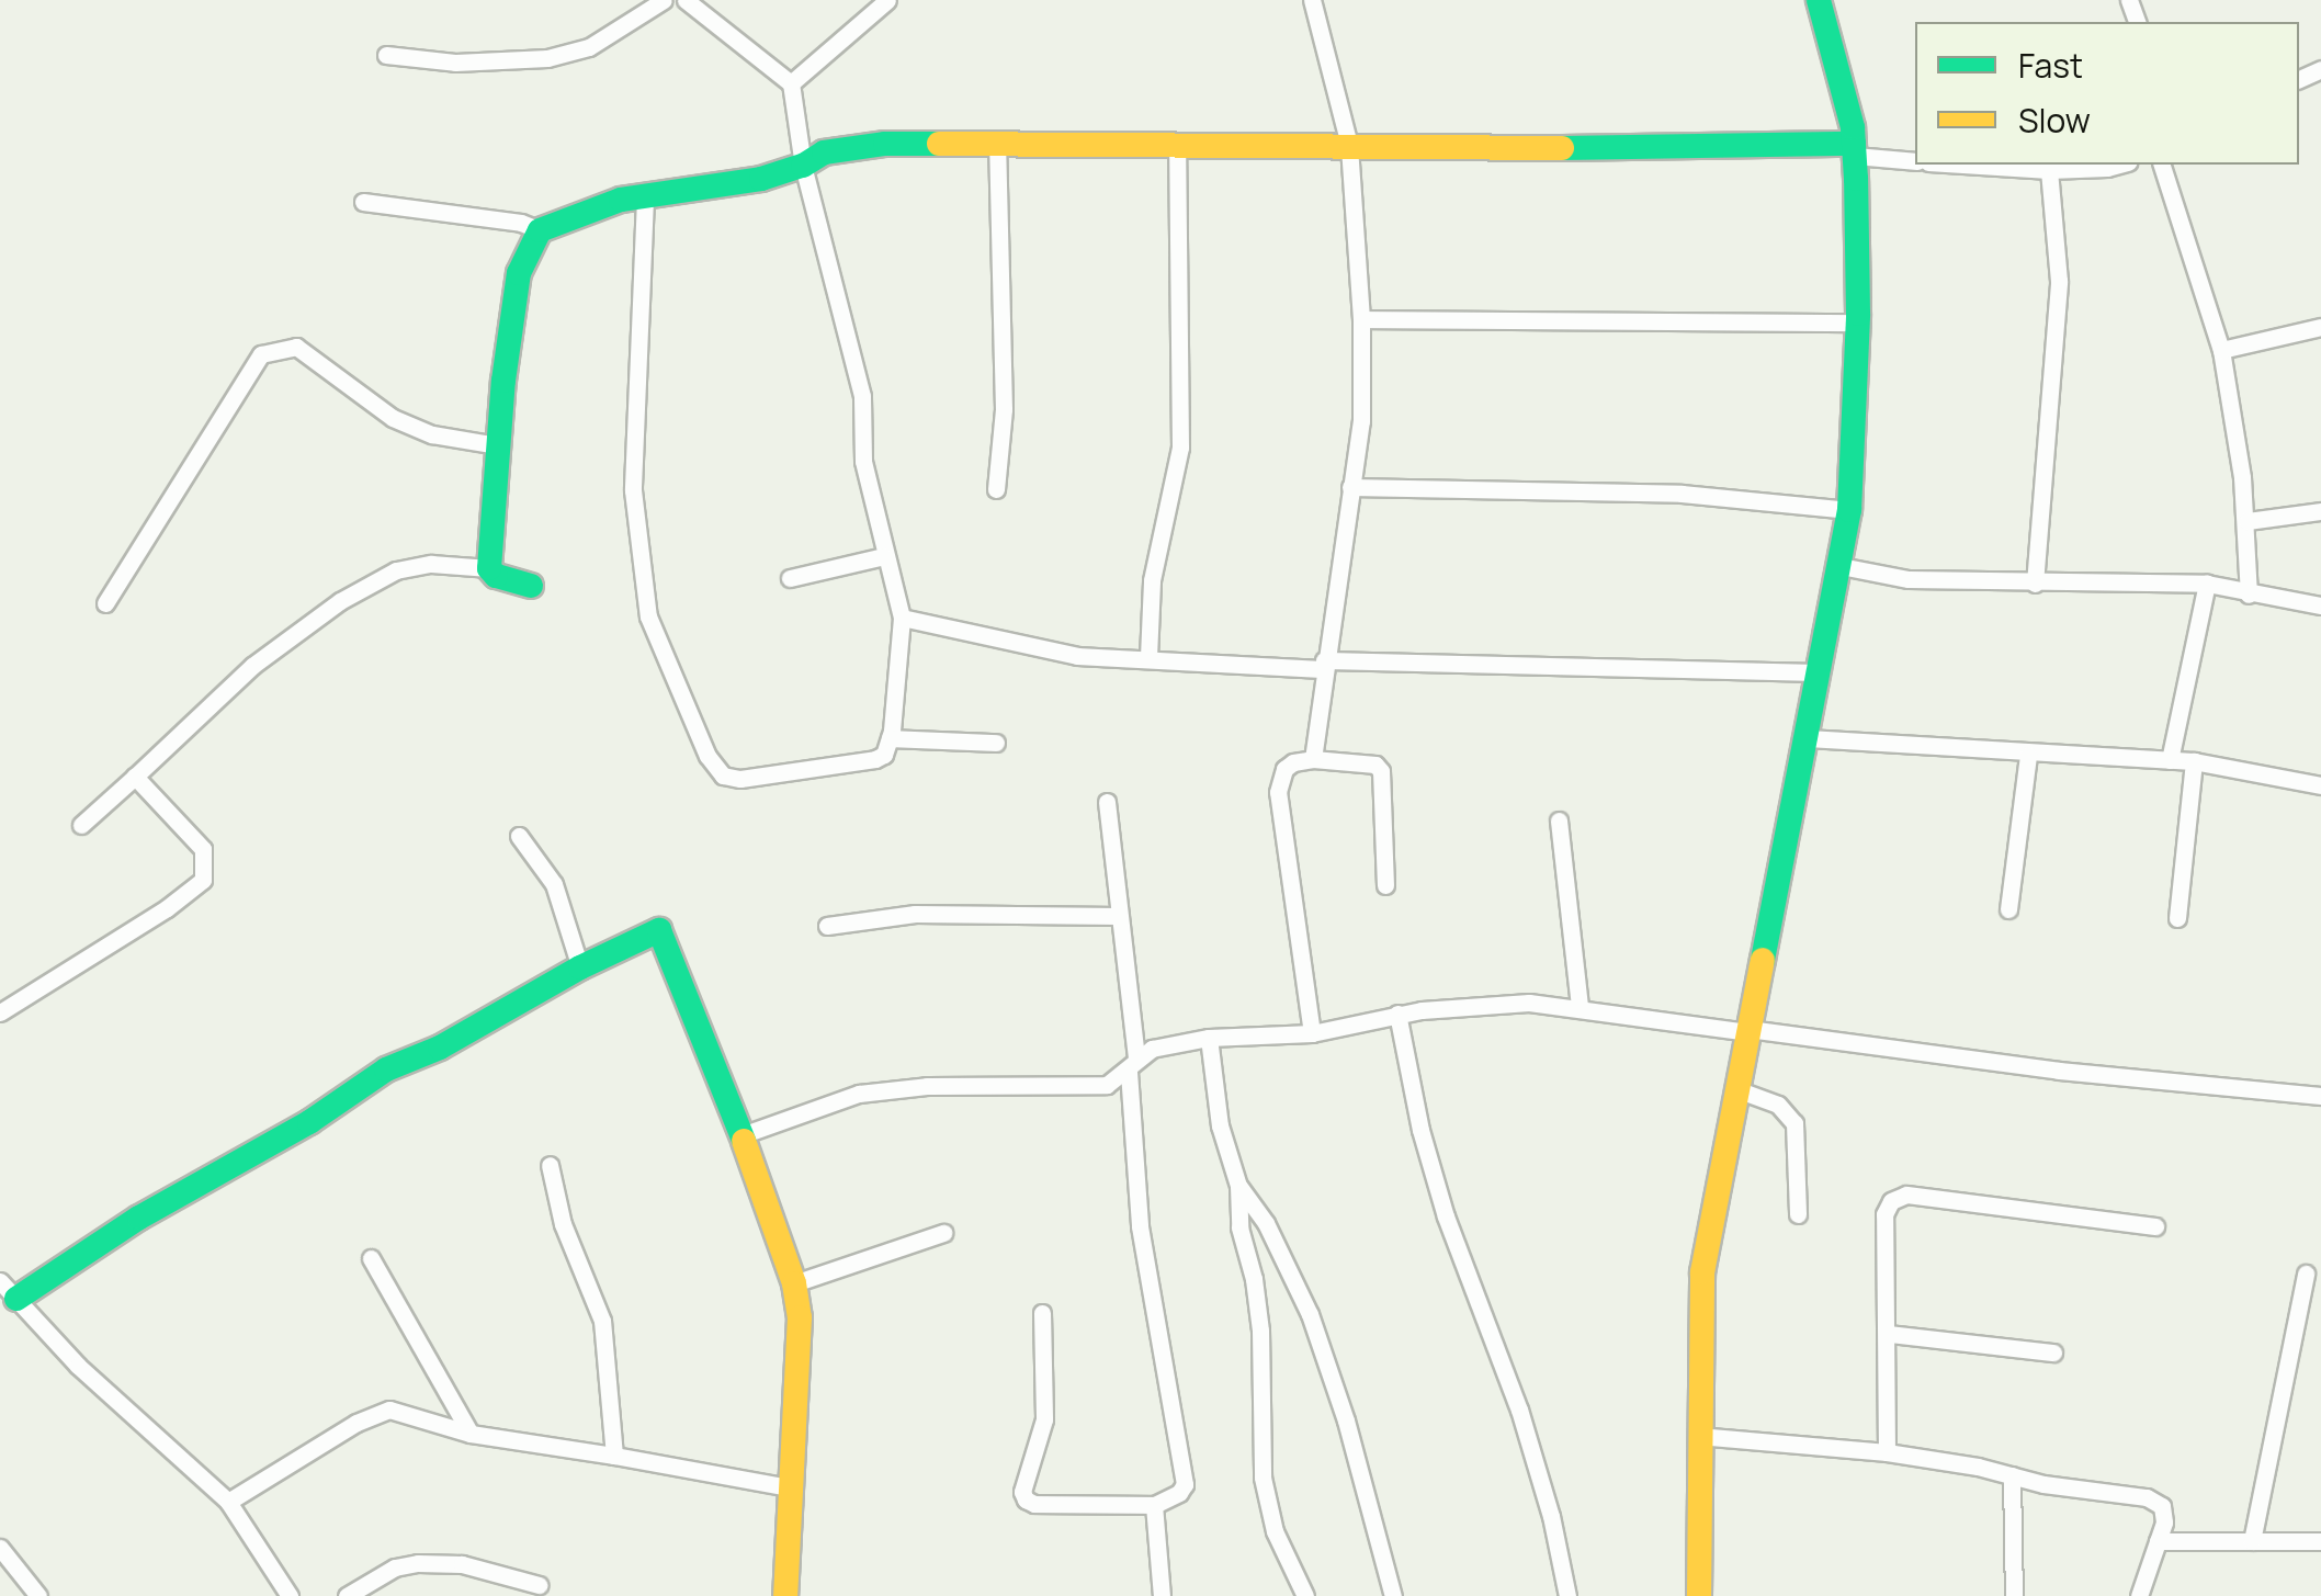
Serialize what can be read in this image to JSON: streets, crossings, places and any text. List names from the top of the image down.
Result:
{
  "legend": ["Fast", "Slow"]
}
